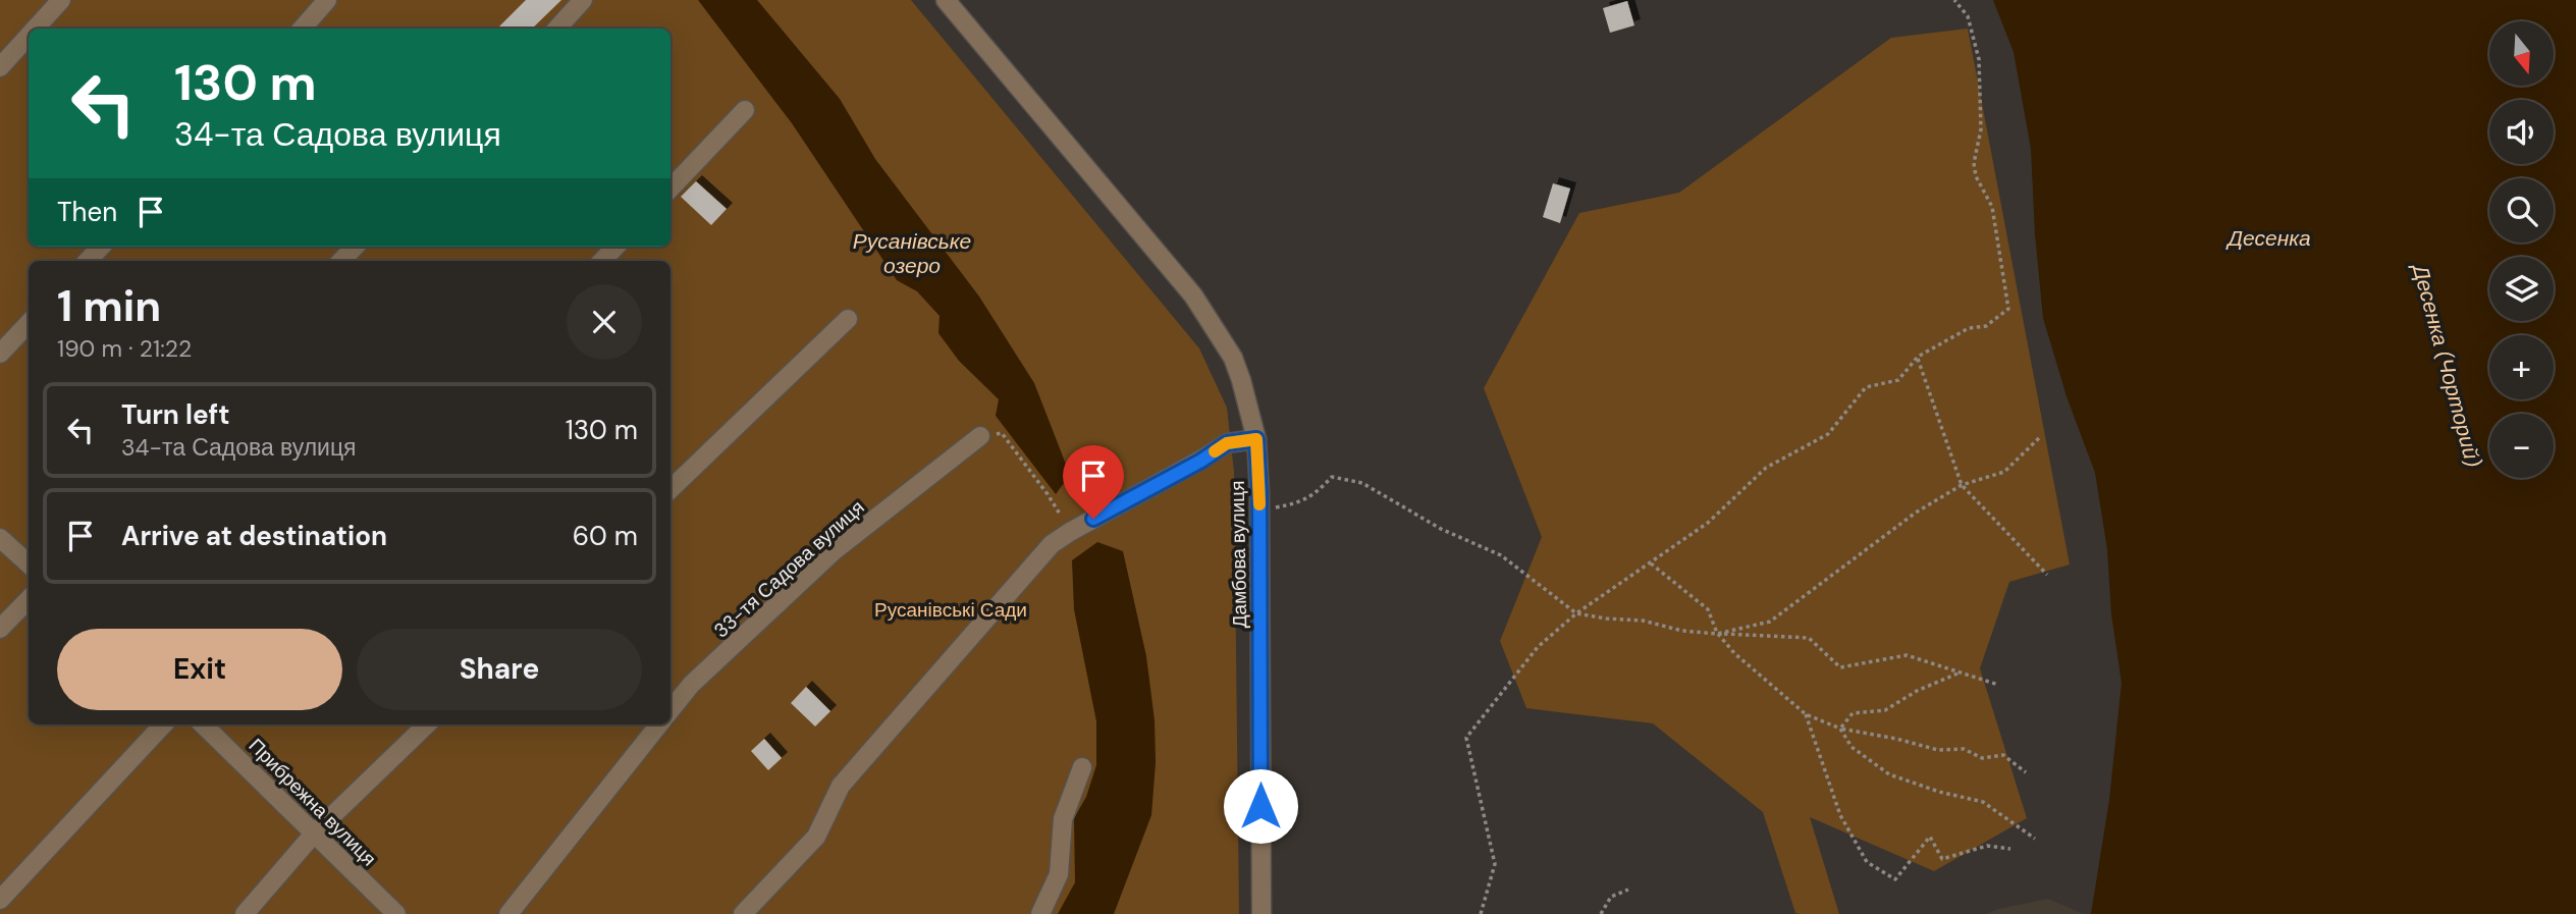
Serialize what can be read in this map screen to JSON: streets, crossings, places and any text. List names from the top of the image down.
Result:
{
  "streets": {
    "street": ["Дамбова вулиця", "33-тя Садова вулиця", "Прибрежна вулиця"]
  },
  "water": ["Десенка", "Русанівське озеро", "Десенка (Чорторий)"],
  "parks": ["Русанівські Сади"],
  "north": "bottom",
  "page": {
    "map_buttons": ["+", "−"],
    "turn": ["130 m", "34-та Садова вулиця"],
    "then": "Then",
    "heading": ["1 min", "190 m · 21:22"],
    "list": [
      {
        "name": "Turn left",
        "note": "34-та Садова вулиця",
        "value": "130 m"
      },
      {
        "name": "Arrive at destination",
        "value": "60 m"
      }
    ],
    "buttons": ["Exit", "Share"]
  }
}
